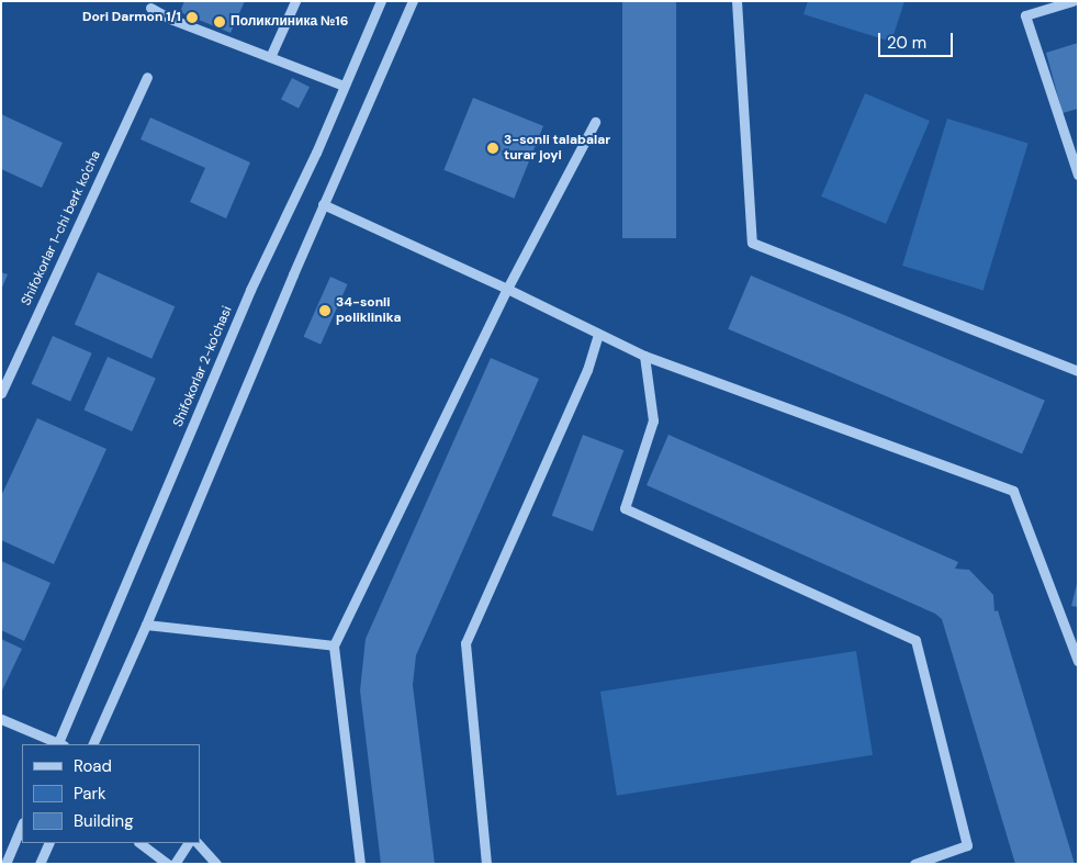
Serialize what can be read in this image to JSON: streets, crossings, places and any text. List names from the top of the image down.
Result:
{
  "streets": {
    "street": ["Shifokorlar 1-chi berk ko'cha", "Shifokorlar 2-ko'chasi"]
  },
  "places": [
    "Dori Darmon 1/1",
    "Поликлиника №16",
    "3-sonli talabalar turar joyi",
    "34-sonli poliklinika"
  ],
  "legend": ["Road", "Park", "Building"],
  "scale_bar": "20 m"
}
